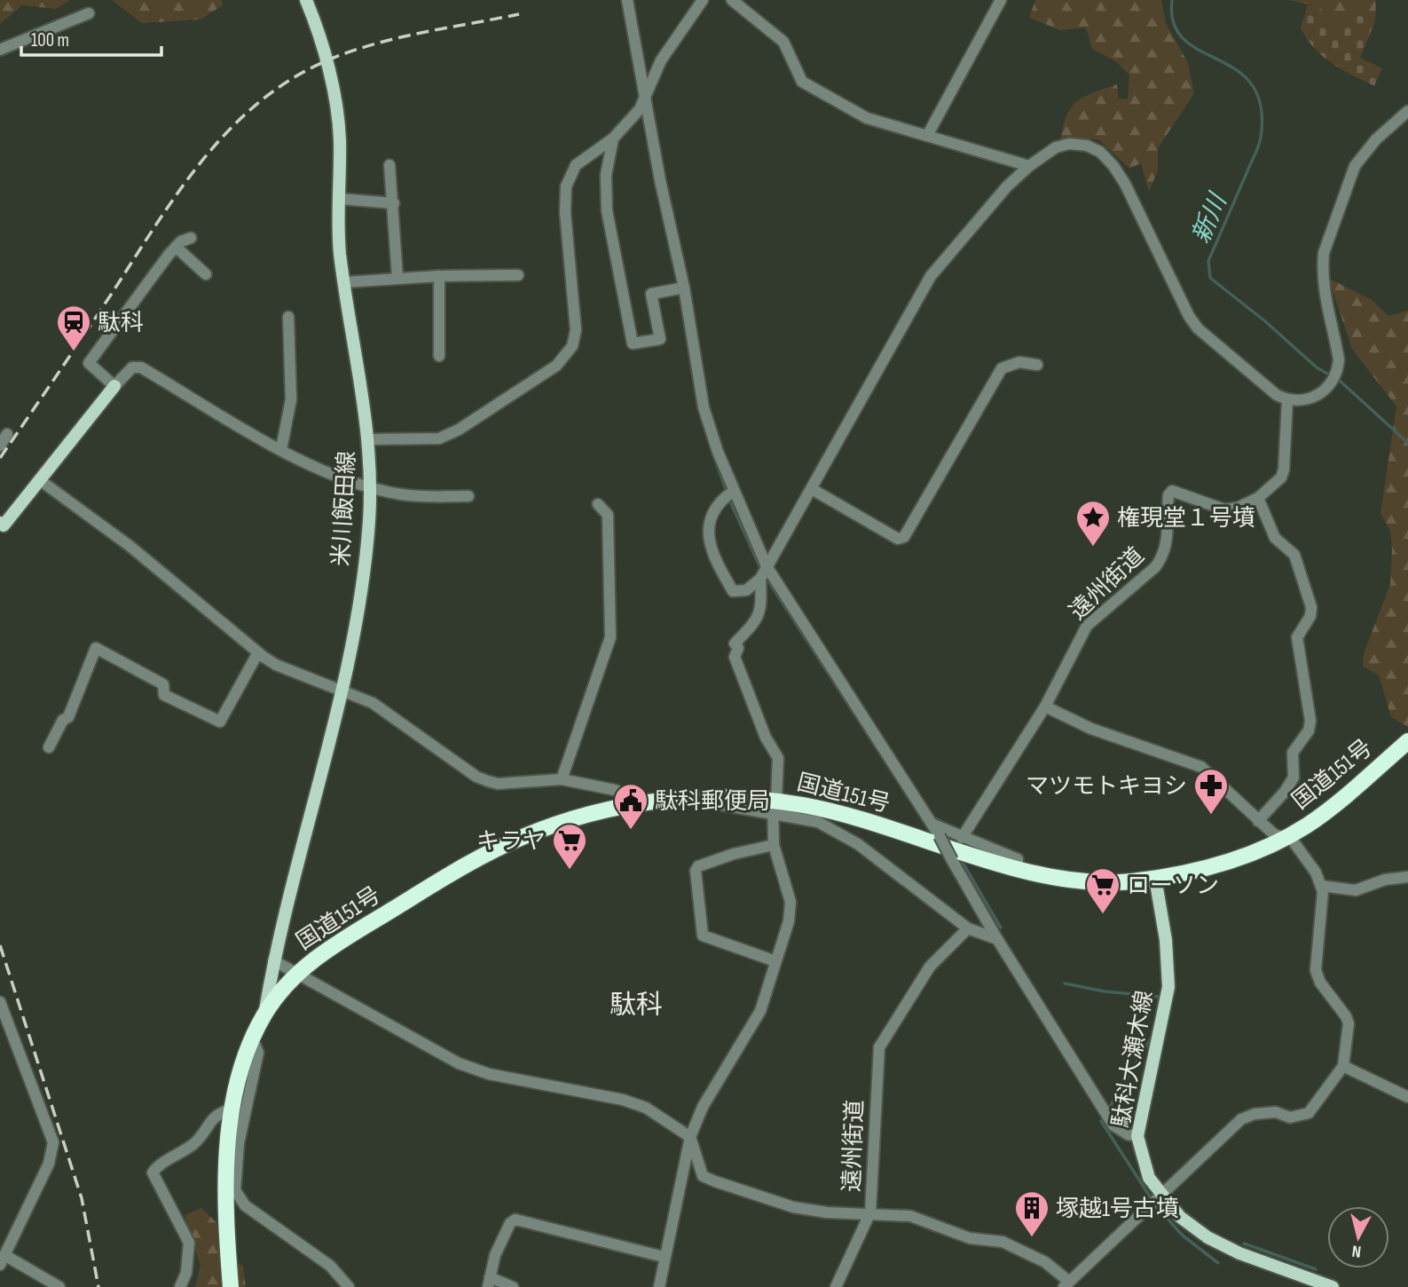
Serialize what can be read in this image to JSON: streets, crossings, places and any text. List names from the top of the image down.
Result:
{
  "streets": {
    "highway": ["国道151号"],
    "main road": ["米川飯田線", "駄科大瀬木線"],
    "street": ["遠州街道"]
  },
  "crossings": [
    ["米川飯田線", "国道151号"],
    ["国道151号", "駄科大瀬木線"]
  ],
  "districts": ["駄科"],
  "water": ["新川"],
  "places": {
    "station": ["駄科"],
    "place": ["権現堂１号墳"],
    "pharmacy": ["マツモトキヨシ"],
    "public building": ["駄科郵便局"],
    "supermarket": ["キラヤ", "ローソン"],
    "building": ["塚越1号古墳"]
  },
  "scale_bar": "100 m",
  "north": "bottom"
}
